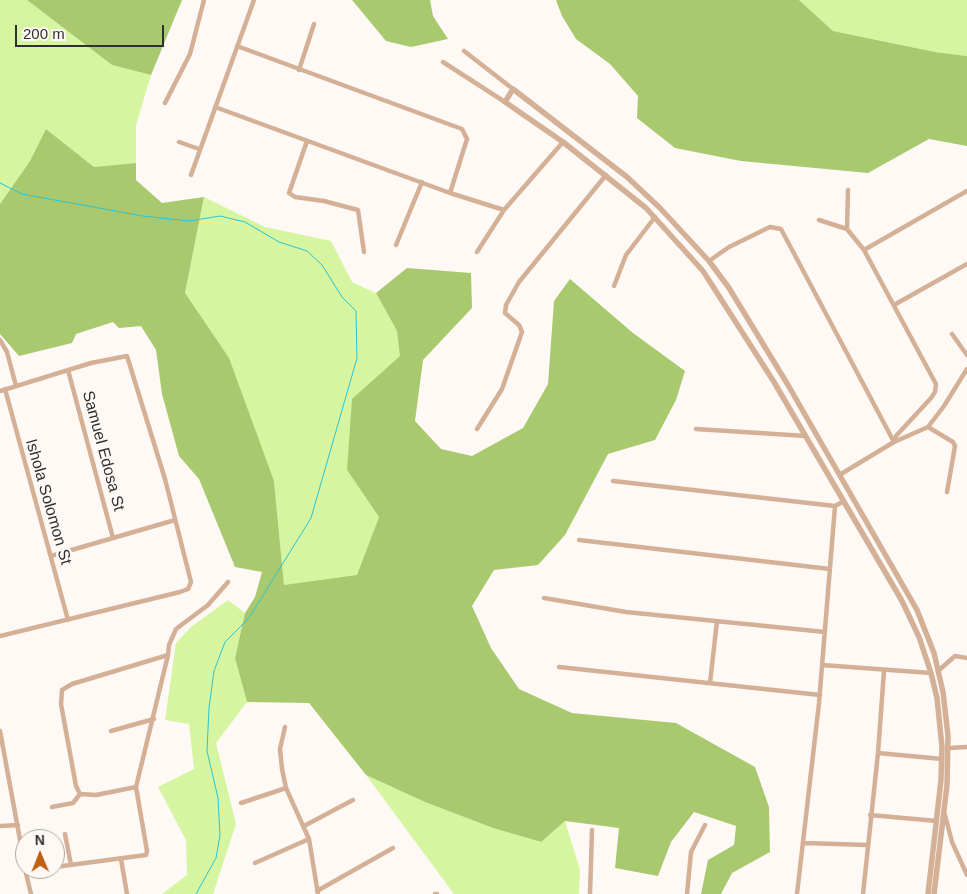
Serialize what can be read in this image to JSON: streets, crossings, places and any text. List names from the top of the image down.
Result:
{
  "streets": {
    "street": ["Samuel Edosa St", "Ishola Solomon St"]
  },
  "scale_bar": "200 m",
  "north": "top"
}
